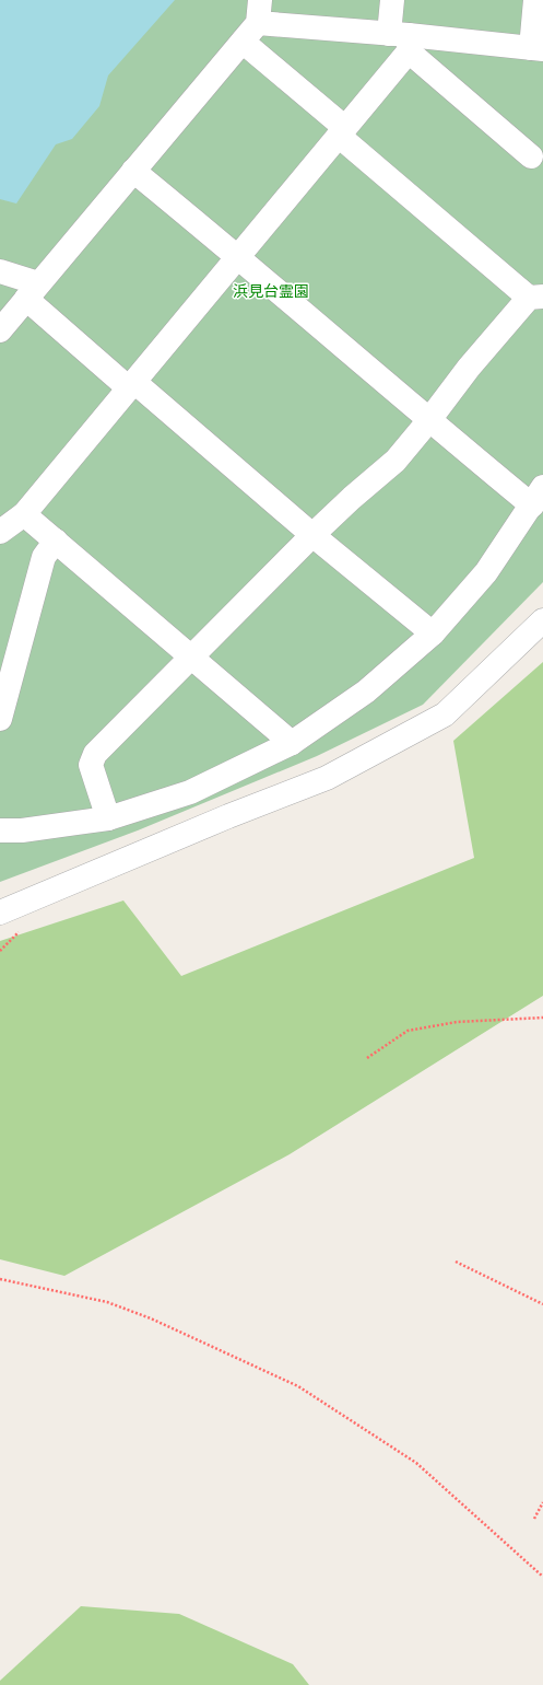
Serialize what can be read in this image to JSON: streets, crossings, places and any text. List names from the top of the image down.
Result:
{
  "parks": ["浜見台霊園"]
}
